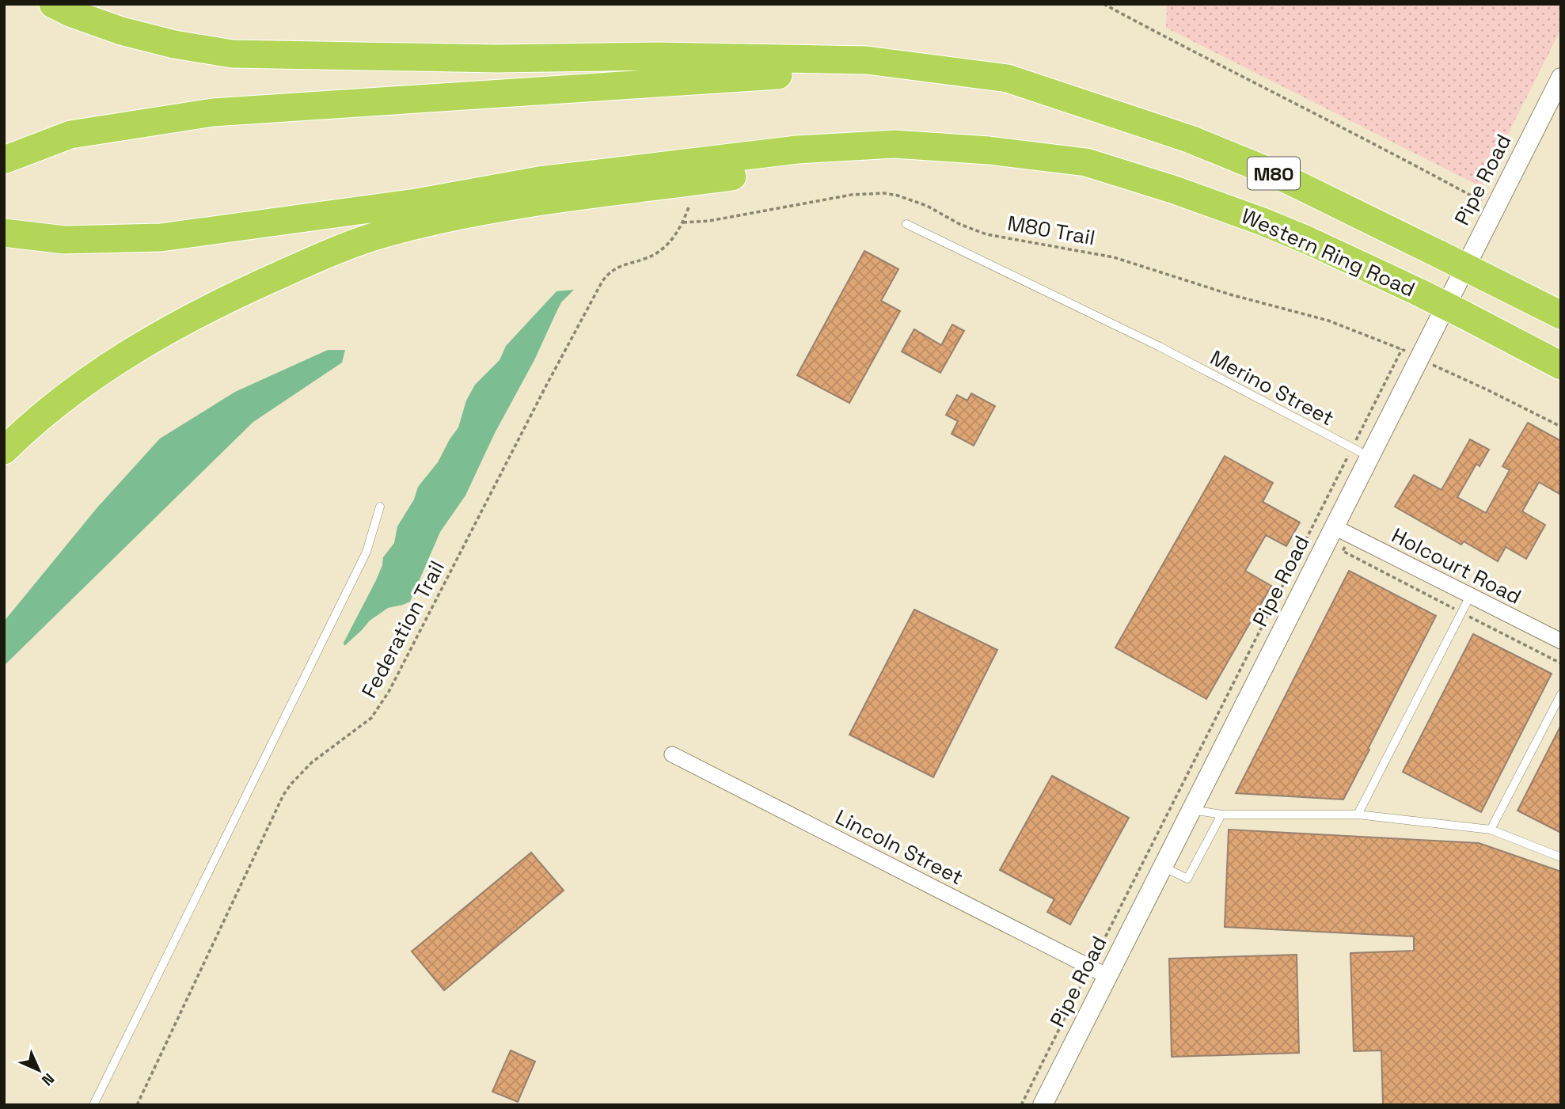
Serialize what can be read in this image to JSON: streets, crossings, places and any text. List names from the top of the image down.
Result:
{
  "streets": {
    "highway": ["M80", "Western Ring Road"],
    "street": ["Pipe Road", "Holcourt Road", "Lincoln Street"],
    "lane": ["Merino Street"],
    "path": ["M80 Trail", "Federation Trail"]
  },
  "crossings": [
    ["Pipe Road", "Merino Street"],
    ["Pipe Road", "Holcourt Road"],
    ["Pipe Road", "Lincoln Street"],
    ["M80 Trail", "Federation Trail"]
  ],
  "north": "bottom right"
}
